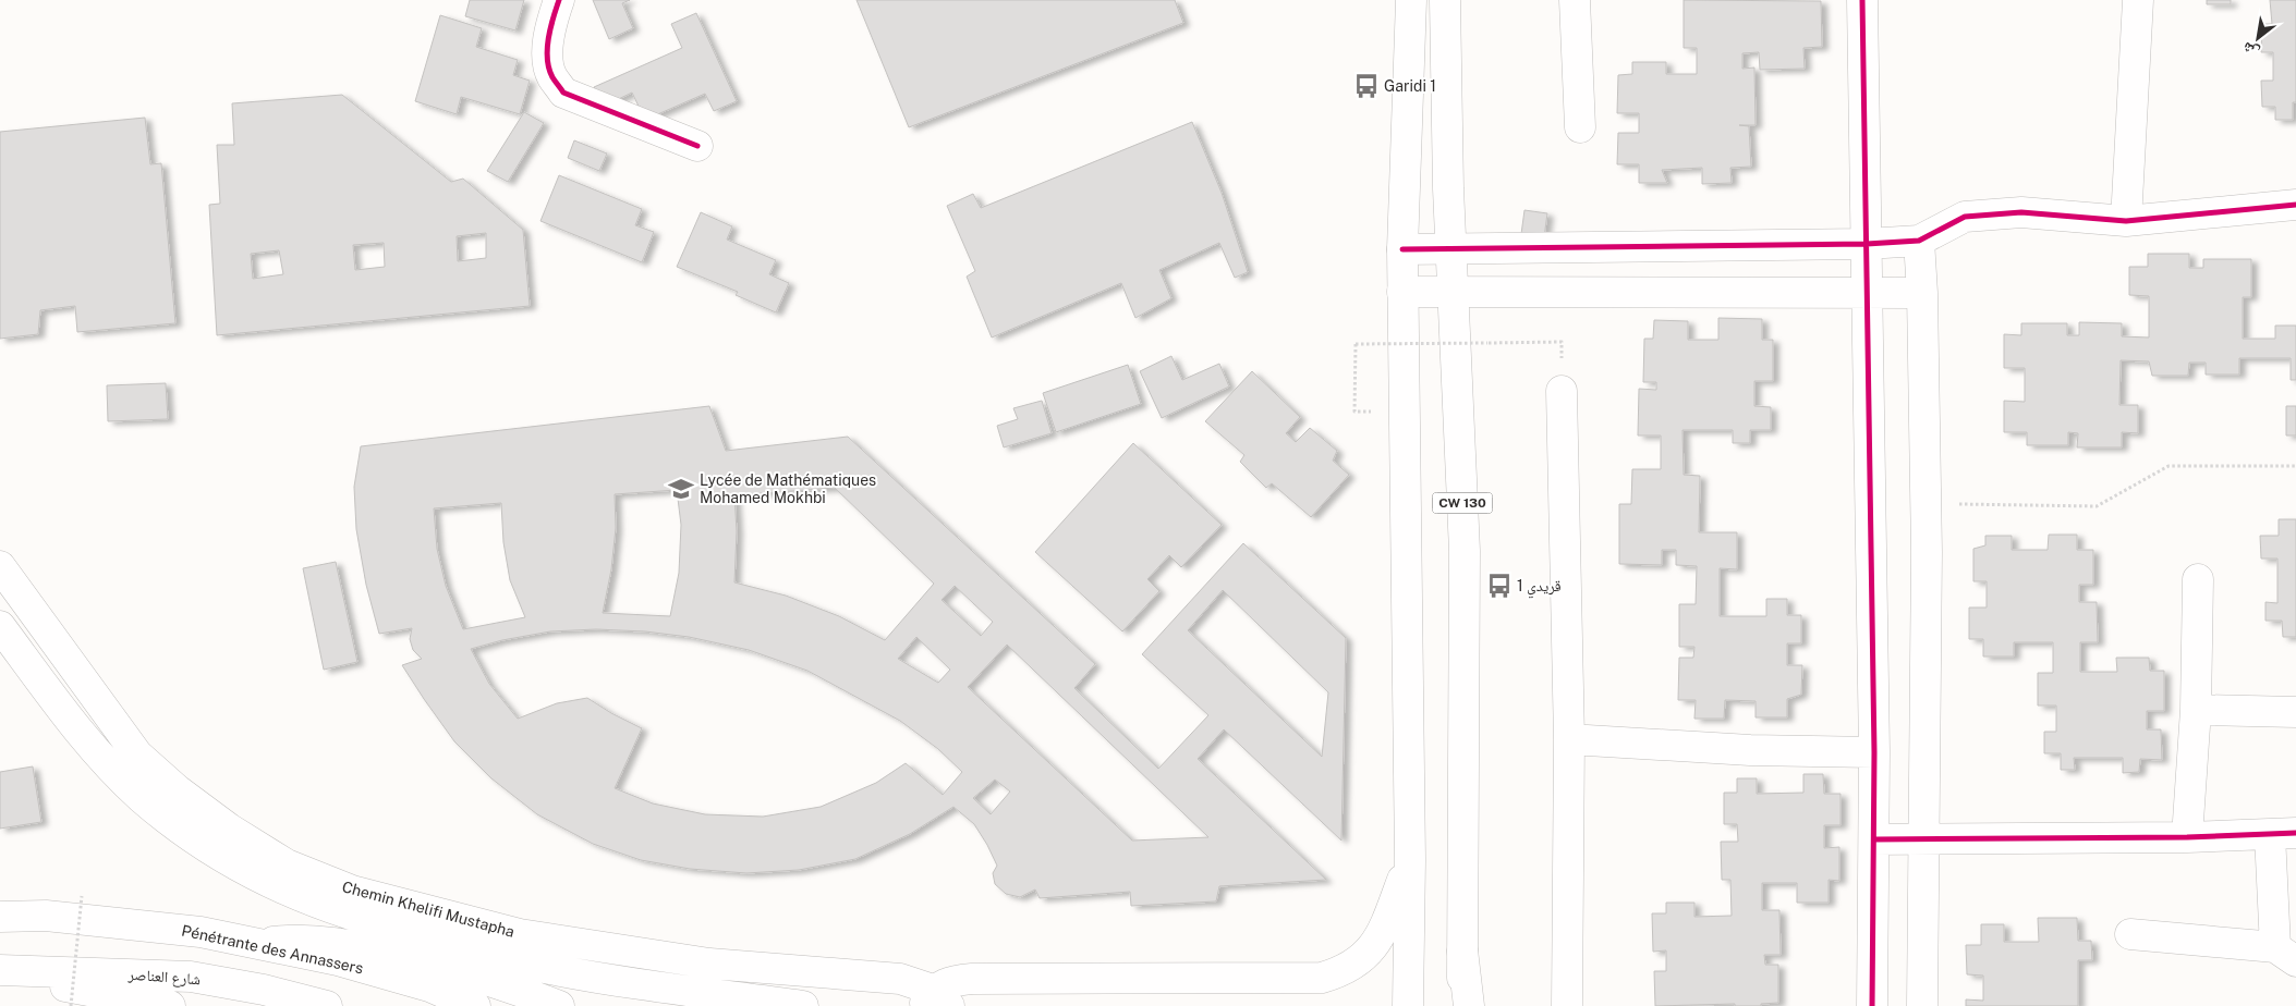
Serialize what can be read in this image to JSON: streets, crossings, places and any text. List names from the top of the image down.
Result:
{
  "streets": {
    "main road": [
      "CW 130",
      "Chemin Khelifi Mustapha",
      "Pénétrante des Annassers",
      "شارع العناصر"
    ]
  },
  "places": {
    "bus stop": ["Garidi 1", "قريدي 1"],
    "school or university": ["Lycée de Mathématiques Mohamed Mokhbi"]
  },
  "north": "bottom left"
}
